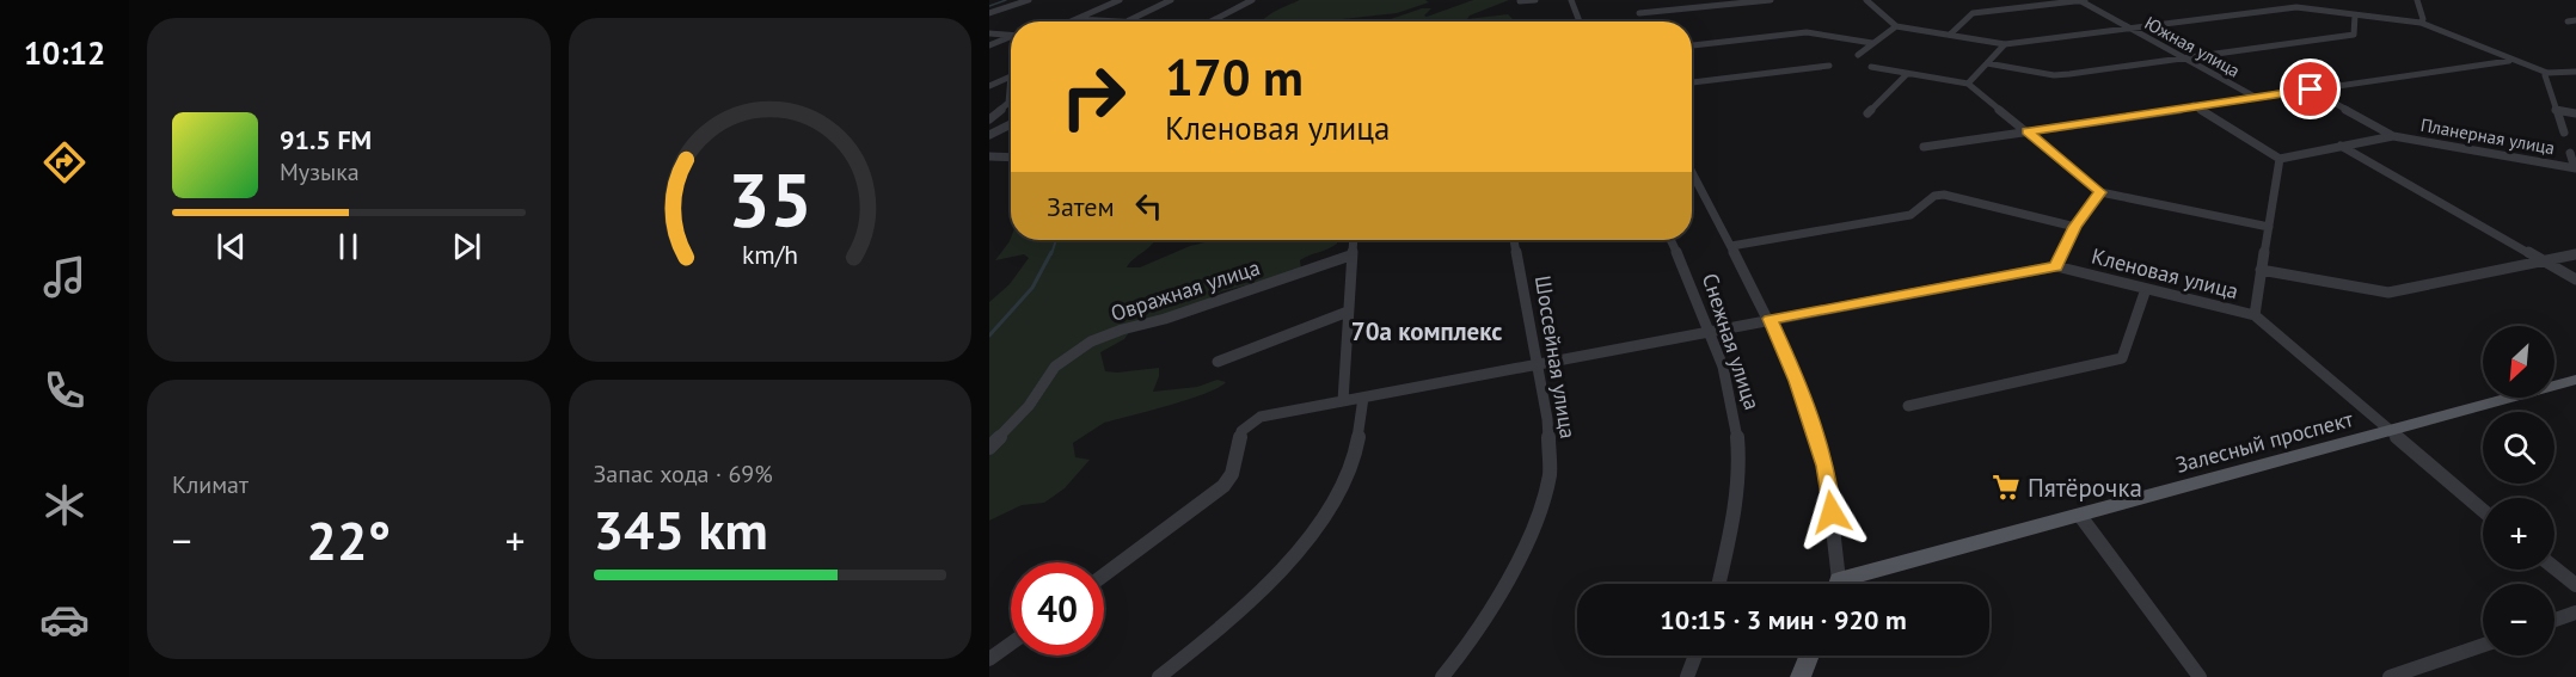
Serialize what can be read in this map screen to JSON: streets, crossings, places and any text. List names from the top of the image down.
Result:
{
  "streets": {
    "main road": ["Залесный проспект"],
    "street": [
      "Южная улица",
      "Планерная улица",
      "Кленовая улица",
      "Овражная улица",
      "Снежная улица",
      "Шоссейная улица"
    ]
  },
  "crossings": [
    ["Кленовая улица", "Снежная улица"],
    ["Кленовая улица", "Шоссейная улица"]
  ],
  "districts": ["70а комплекс"],
  "places": {
    "supermarket": ["Пятёрочка"]
  },
  "north": "bottom left",
  "page": {
    "tabs": "10:12",
    "turn": ["170 m", "Кленовая улица"],
    "song": ["91.5 FM", "Музыка"],
    "then": "Затем",
    "map_buttons": ["+", "−"],
    "tile": [
      "Климат",
      ["Запас хода · 69%", "345 km"]
    ],
    "heat": ["−", "22°", "+"],
    "limit": "40",
    "trip": "10:15 · 3 мин · 920 m",
    "gauge": ["35", "km/h"]
  }
}
